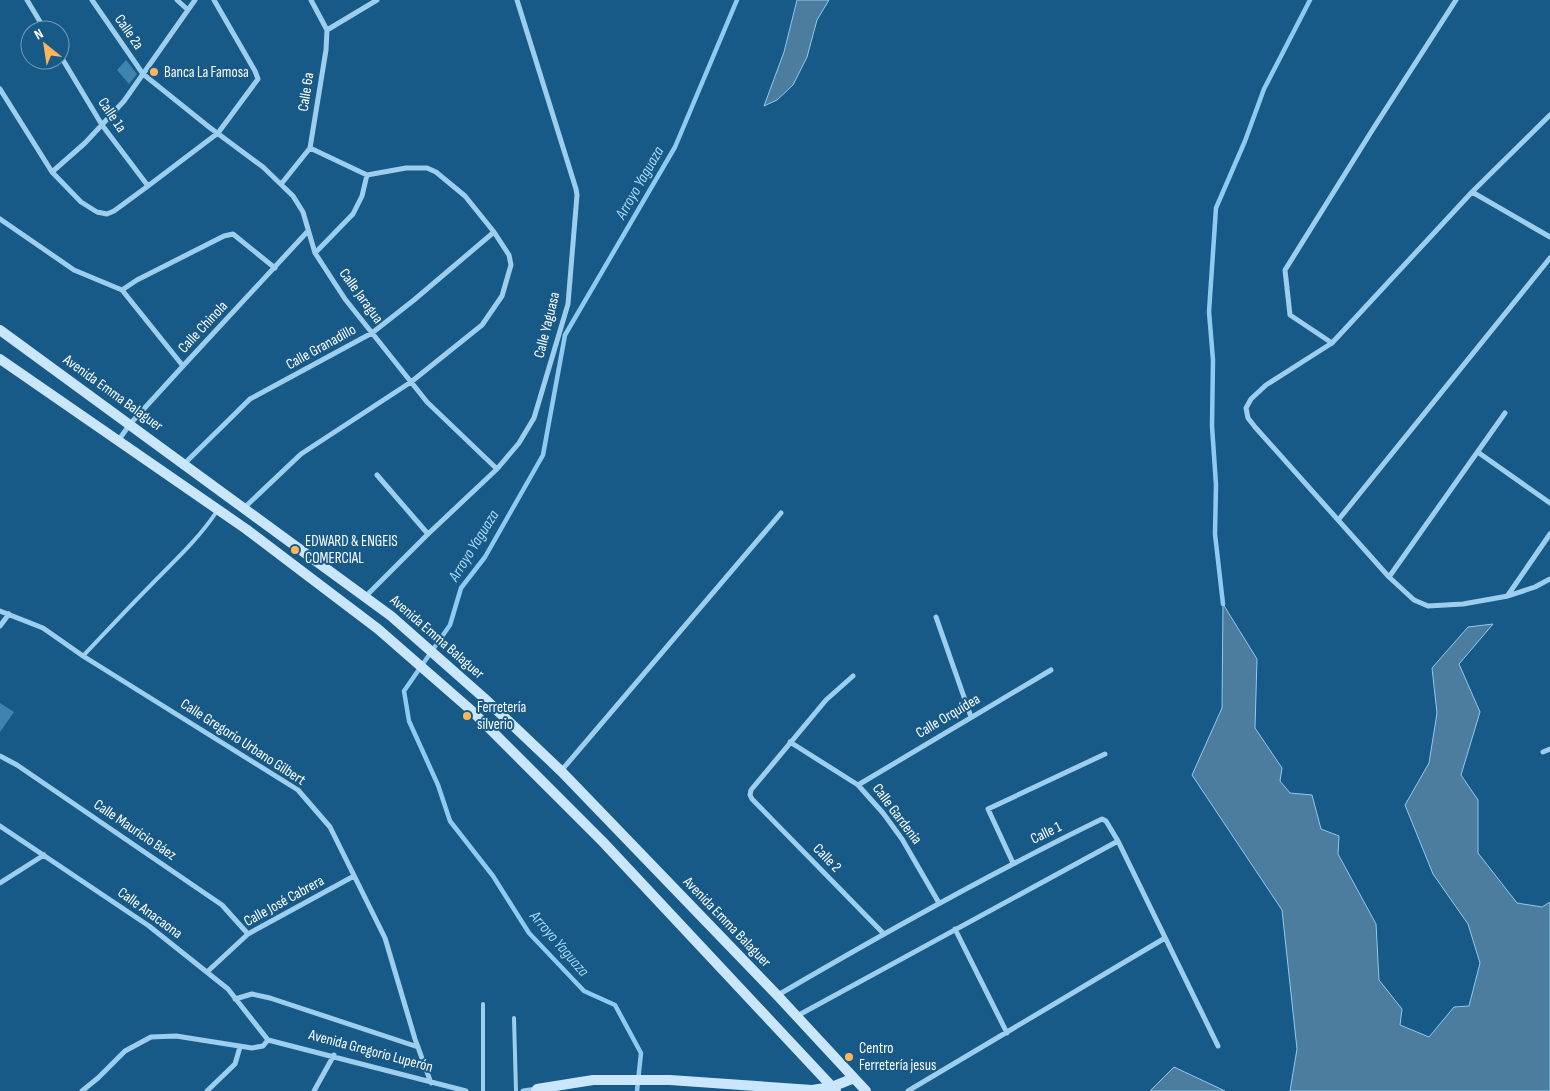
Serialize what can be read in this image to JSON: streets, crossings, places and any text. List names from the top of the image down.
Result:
{
  "streets": {
    "street": [
      "Calle 2a",
      "Calle 6a",
      "Calle 1a",
      "Calle Jaragua",
      "Calle Yaguasa",
      "Calle Chinola",
      "Calle Granadillo",
      "Avenida Emma Balaguer",
      "Calle Orquídea",
      "Calle Gregorio Urbano Gilbert",
      "Calle Gardenia",
      "Calle Mauricio Báez",
      "Calle 1",
      "Calle 2",
      "Calle José Cabrera",
      "Calle Anacaona",
      "Avenida Gregorio Luperón"
    ]
  },
  "crossings": [
    ["Calle 2a", "Calle Jaragua"],
    ["Calle 6a", "Calle Jaragua"],
    ["Calle Jaragua", "Calle Yaguasa"],
    ["Calle Jaragua", "Calle Chinola"],
    ["Calle Jaragua", "Calle Granadillo"],
    ["Calle Yaguasa", "Avenida Emma Balaguer"],
    ["Calle Chinola", "Avenida Emma Balaguer"],
    ["Calle Granadillo", "Avenida Emma Balaguer"],
    ["Avenida Emma Balaguer", "Calle 1"],
    ["Calle Orquídea", "Calle Gardenia"],
    ["Calle Gregorio Urbano Gilbert", "Calle José Cabrera"],
    ["Calle Gregorio Urbano Gilbert", "Avenida Gregorio Luperón"],
    ["Calle Gardenia", "Calle 1"],
    ["Calle Gardenia", "Calle 2"],
    ["Calle Mauricio Báez", "Calle José Cabrera"],
    ["Calle 1", "Calle 2"],
    ["Calle José Cabrera", "Calle Anacaona"],
    ["Calle Anacaona", "Avenida Gregorio Luperón"]
  ],
  "water": ["Arroyo Yaguaza"],
  "places": [
    "Banca La Famosa",
    "EDWARD & ENGElS COMERCIAL",
    "Ferretería silverio",
    "Centro Ferretería jesus"
  ],
  "north": "top left"
}
